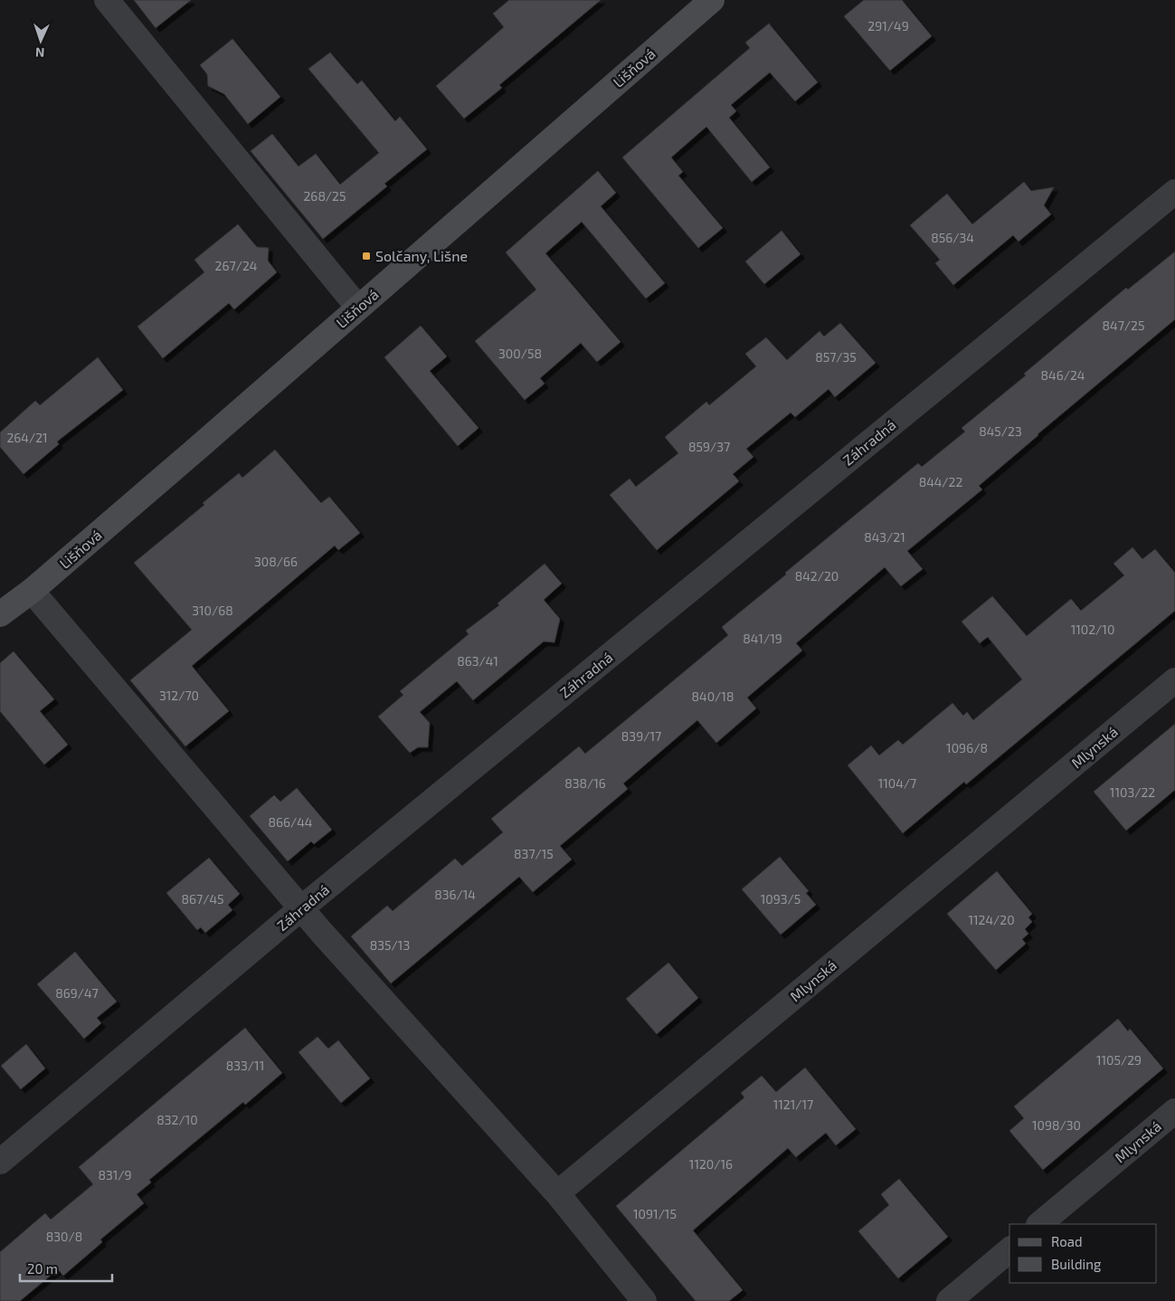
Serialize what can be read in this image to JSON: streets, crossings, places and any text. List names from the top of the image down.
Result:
{
  "streets": {
    "main road": ["Lišňová"],
    "street": ["Záhradná", "Mlynská"]
  },
  "places": {
    "transit": ["Solčany, Lišne"]
  },
  "house_numbers": [
    "291/49",
    "268/25",
    "856/34",
    "267/24",
    "847/25",
    "300/58",
    "857/35",
    "846/24",
    "845/23",
    "264/21",
    "859/37",
    "844/22",
    "843/21",
    "308/66",
    "842/20",
    "310/68",
    "1102/10",
    "841/19",
    "863/41",
    "312/70",
    "840/18",
    "839/17",
    "1096/8",
    "838/16",
    "1104/7",
    "1103/22",
    "866/44",
    "837/15",
    "836/14",
    "867/45",
    "1093/5",
    "1124/20",
    "835/13",
    "869/47",
    "1105/29",
    "833/11",
    "1121/17",
    "832/10",
    "1098/30",
    "1120/16",
    "831/9",
    "1091/15",
    "830/8"
  ],
  "legend": ["Road", "Building"],
  "scale_bar": "20 m",
  "north": "bottom"
}
